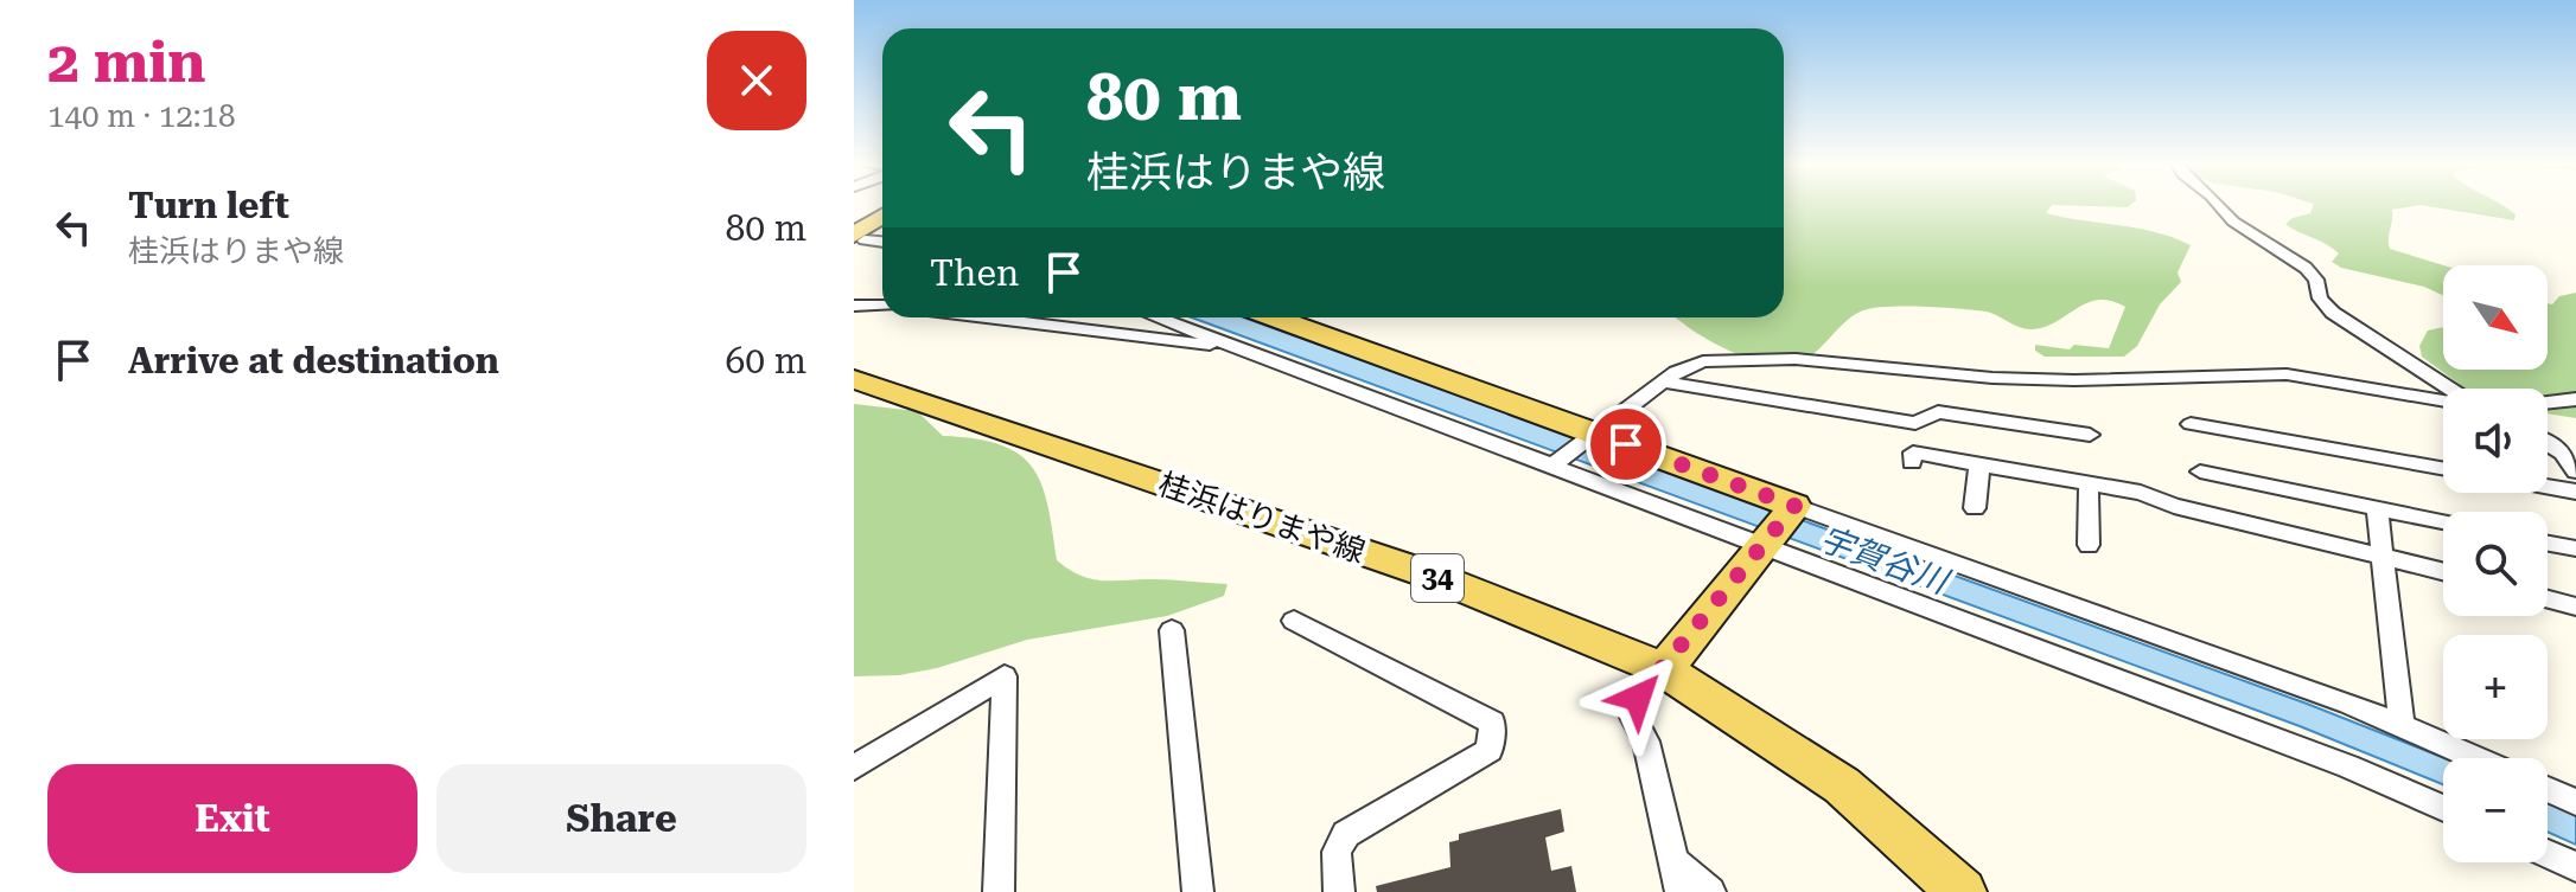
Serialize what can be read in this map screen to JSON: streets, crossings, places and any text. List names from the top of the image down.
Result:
{
  "streets": {
    "main road": ["桂浜はりまや線", "34"]
  },
  "water": ["宇賀谷川"],
  "north": "bottom right",
  "page": {
    "heading": ["2 min", "140 m · 12:18"],
    "turn": ["80 m", "桂浜はりまや線"],
    "list": [
      {
        "name": "Turn left",
        "note": "桂浜はりまや線",
        "value": "80 m"
      },
      {
        "name": "Arrive at destination",
        "value": "60 m"
      }
    ],
    "then": "Then",
    "map_buttons": ["+", "−"],
    "buttons": ["Exit", "Share"]
  }
}
